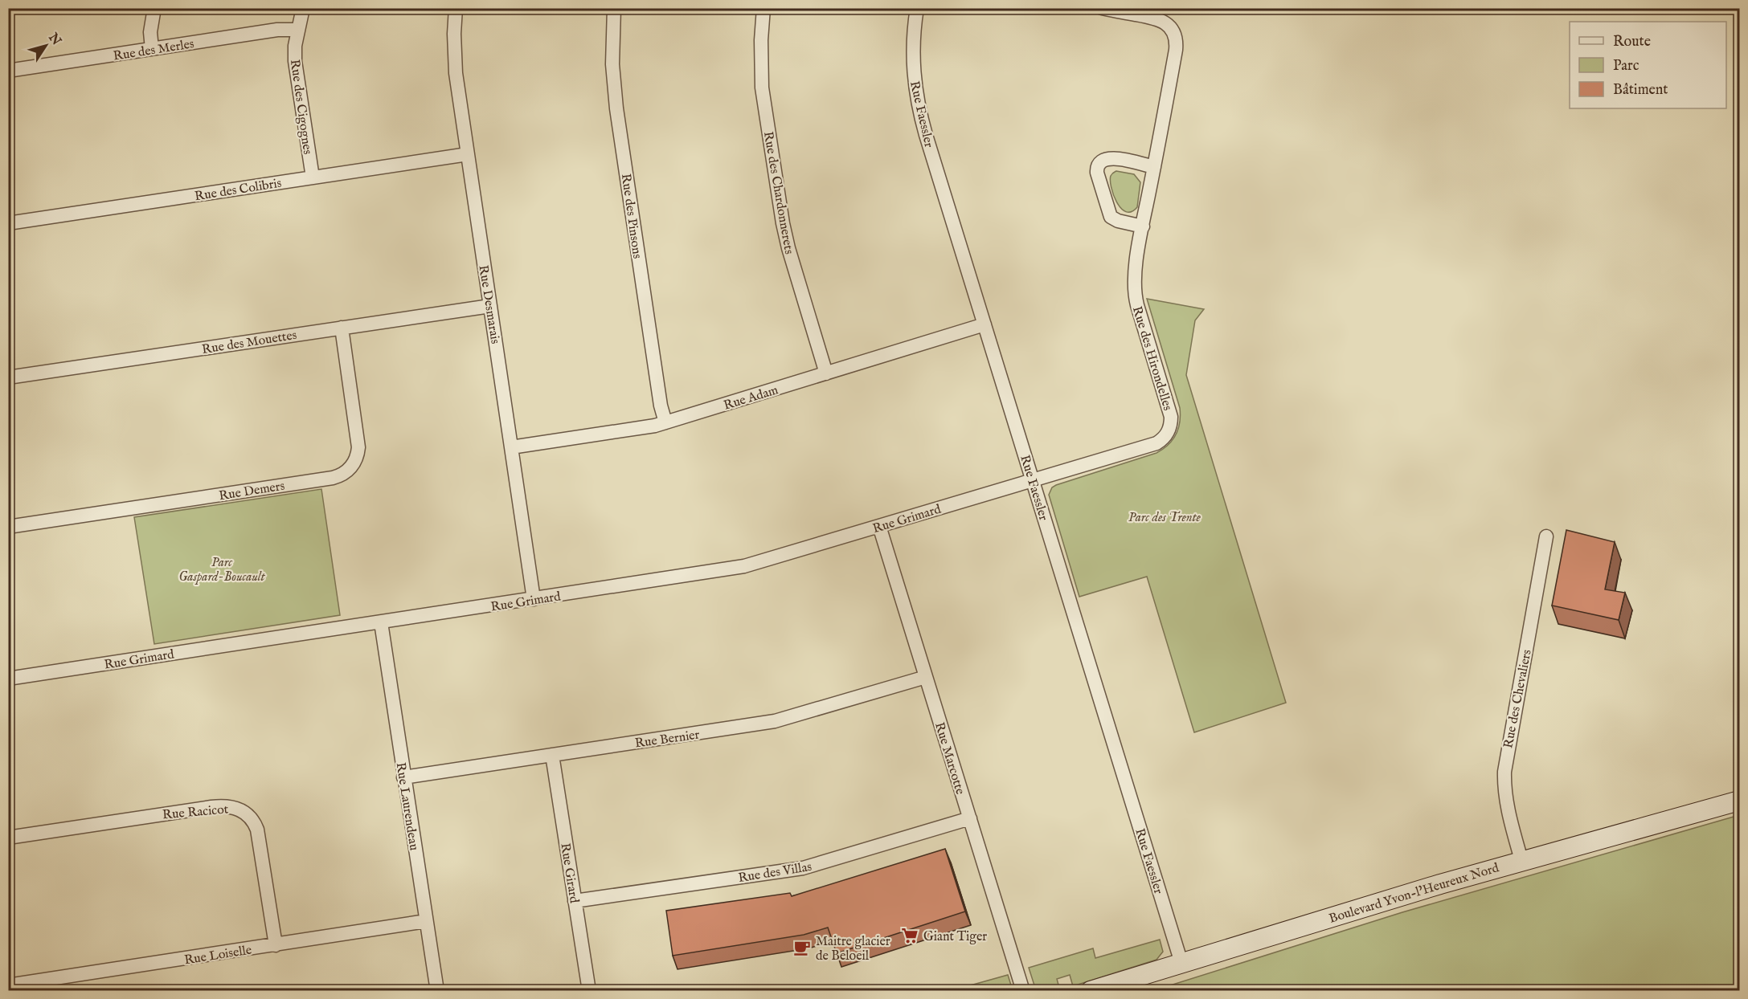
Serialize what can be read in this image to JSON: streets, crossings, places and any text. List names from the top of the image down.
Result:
{
  "streets": {
    "street": [
      "Rue des Merles",
      "Rue des Cigognes",
      "Rue Faessler",
      "Rue des Colibris",
      "Rue des Chardonnerets",
      "Rue des Pinsons",
      "Rue Desmarais",
      "Rue des Mouettes",
      "Rue des Hirondelles",
      "Rue Adam",
      "Rue Demers",
      "Rue Grimard",
      "Rue des Chevaliers",
      "Rue Bernier",
      "Rue Marcotte",
      "Rue Laurendeau",
      "Rue Racicot",
      "Rue des Villas",
      "Rue Girard",
      "Boulevard Yvon-l'Heureux Nord",
      "Rue Loiselle"
    ]
  },
  "crossings": [
    ["Rue des Merles", "Rue des Cigognes"],
    ["Rue des Cigognes", "Rue des Colibris"],
    ["Rue Faessler", "Rue des Hirondelles"],
    ["Rue Faessler", "Rue Adam"],
    ["Rue Faessler", "Rue Grimard"],
    ["Rue Faessler", "Boulevard Yvon-l'Heureux Nord"],
    ["Rue des Colibris", "Rue Desmarais"],
    ["Rue des Chardonnerets", "Rue Adam"],
    ["Rue des Pinsons", "Rue Adam"],
    ["Rue Desmarais", "Rue des Mouettes"],
    ["Rue Desmarais", "Rue Adam"],
    ["Rue Desmarais", "Rue Grimard"],
    ["Rue des Mouettes", "Rue Demers"],
    ["Rue des Hirondelles", "Rue Grimard"],
    ["Rue Grimard", "Rue Marcotte"],
    ["Rue Grimard", "Rue Laurendeau"],
    ["Rue des Chevaliers", "Boulevard Yvon-l'Heureux Nord"],
    ["Rue Bernier", "Rue Marcotte"],
    ["Rue Bernier", "Rue Laurendeau"],
    ["Rue Bernier", "Rue Girard"],
    ["Rue Marcotte", "Rue des Villas"],
    ["Rue Laurendeau", "Rue Loiselle"],
    ["Rue Racicot", "Rue Loiselle"],
    ["Rue des Villas", "Rue Girard"]
  ],
  "parks": ["Parc des Trente", "Parc Gaspard-Boucault"],
  "places": {
    "supermarket": ["Giant Tiger"],
    "cafe": ["Maitre glacier de Beloeil"]
  },
  "legend": ["Route", "Parc", "Bâtiment"],
  "north": "top right"
}
